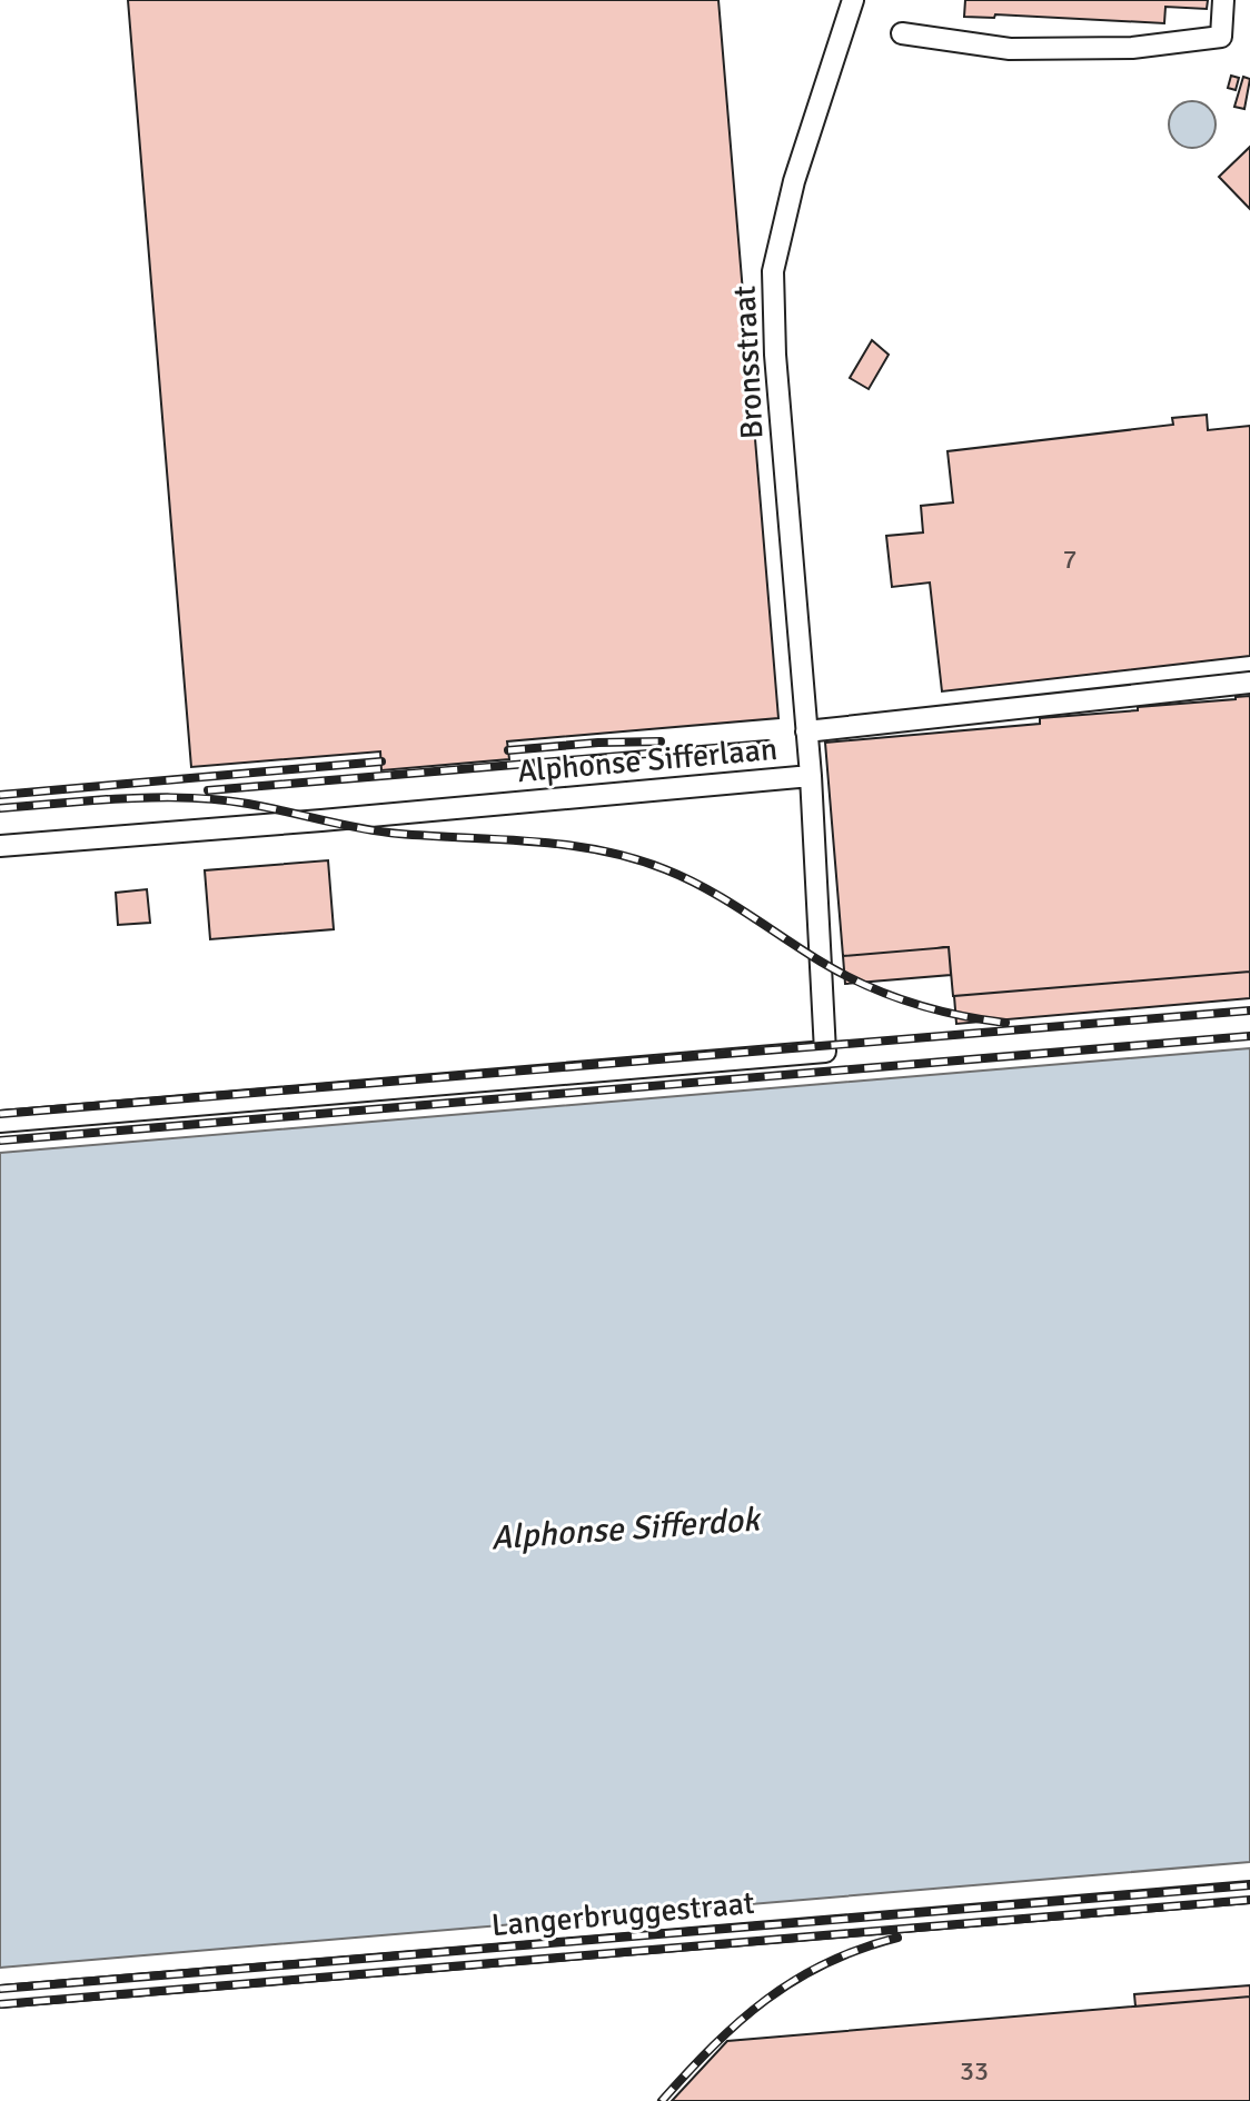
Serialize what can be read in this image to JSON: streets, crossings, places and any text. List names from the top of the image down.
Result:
{
  "streets": {
    "street": ["Bronsstraat", "Alphonse Sifferlaan", "Langerbruggestraat"]
  },
  "crossings": [
    ["Bronsstraat", "Alphonse Sifferlaan"]
  ],
  "water": ["Alphonse Sifferdok"],
  "house_numbers": ["7", "33"]
}
